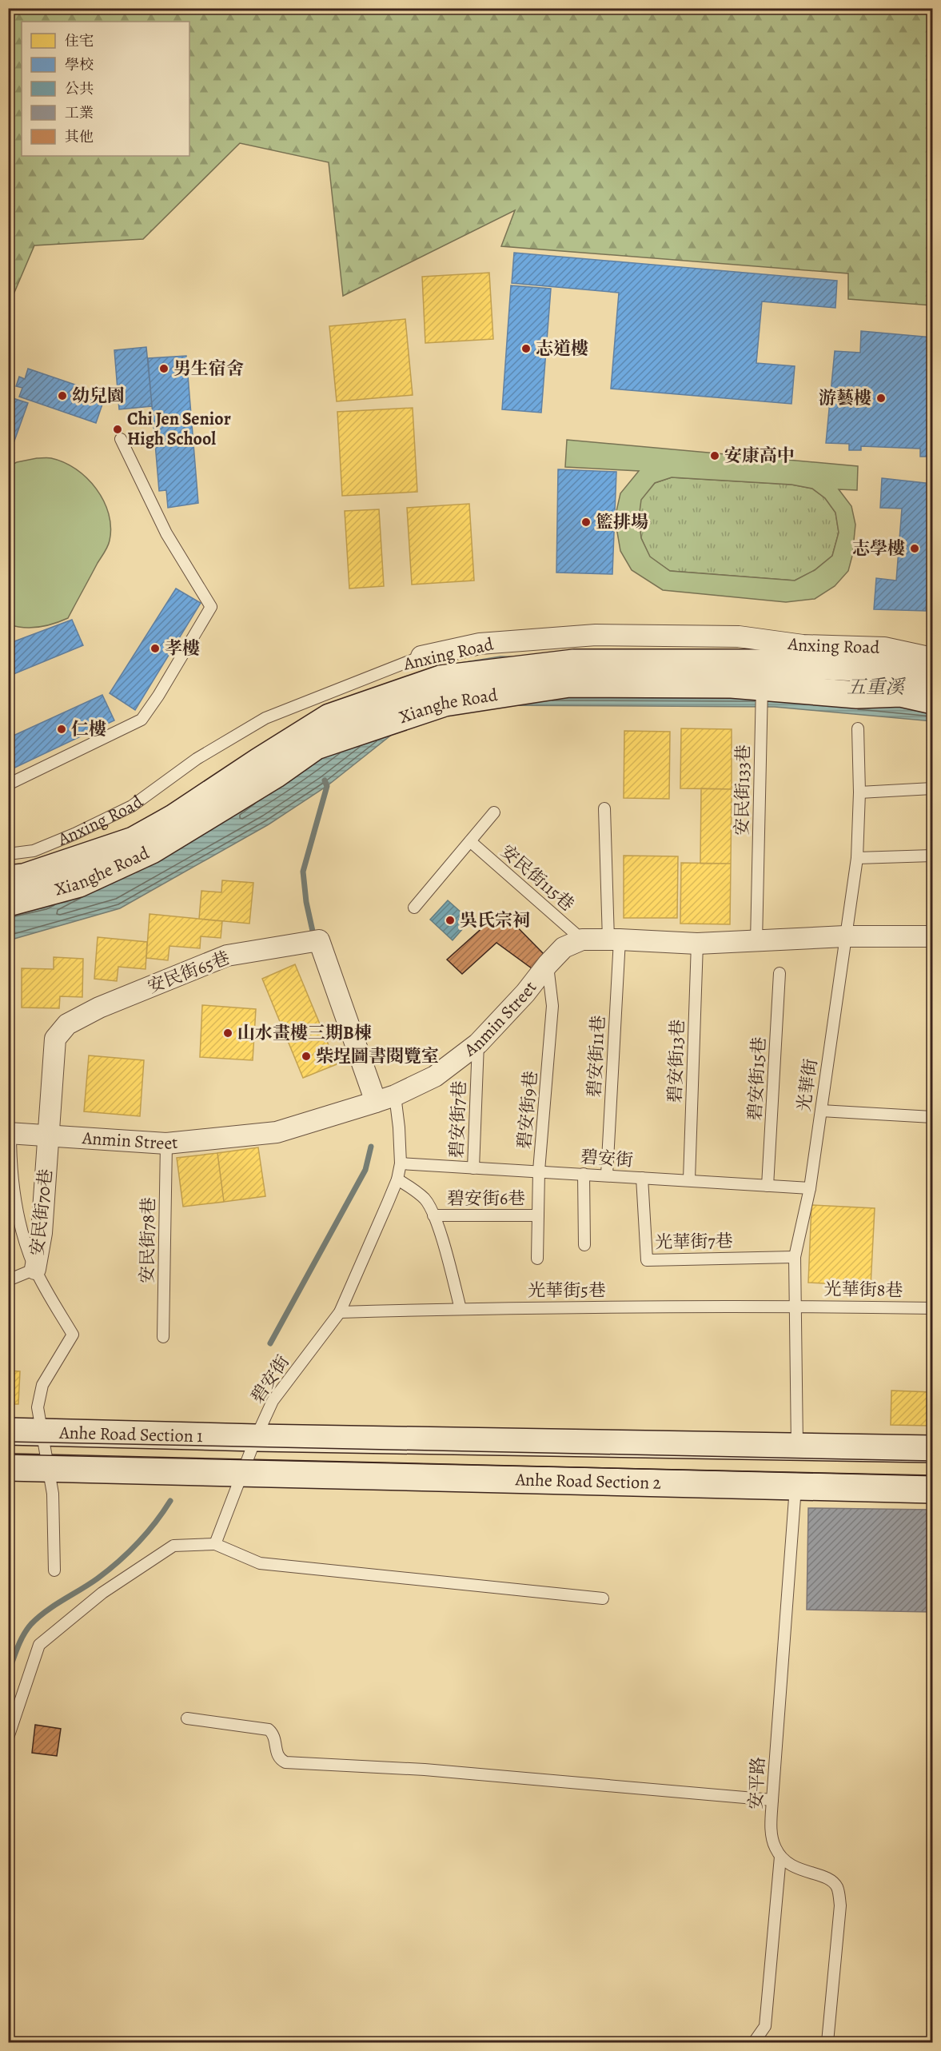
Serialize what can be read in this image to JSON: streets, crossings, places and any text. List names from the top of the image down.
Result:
{
  "streets": {
    "main road": ["Xianghe Road", "Anhe Road Section 1", "Anhe Road Section 2"],
    "street": [
      "Anxing Road",
      "安民街65巷",
      "Anmin Street",
      "安民街70巷"
    ],
    "lane": [
      "安民街133巷",
      "安民街115巷",
      "碧安街11巷",
      "碧安街13巷",
      "碧安街15巷",
      "光華街",
      "碧安街9巷",
      "碧安街7巷",
      "碧安街",
      "碧安街6巷",
      "安民街78巷",
      "光華街7巷",
      "光華街8巷",
      "光華街5巷",
      "安平路"
    ]
  },
  "crossings": [
    ["Anxing Road", "Xianghe Road"],
    ["Anxing Road", "安民街133巷"],
    ["Xianghe Road", "安民街133巷"],
    ["安民街133巷", "Anmin Street"],
    ["安民街115巷", "Anmin Street"],
    ["安民街65巷", "Anmin Street"],
    ["安民街65巷", "碧安街"],
    ["安民街65巷", "安民街70巷"],
    ["Anmin Street", "碧安街11巷"],
    ["Anmin Street", "碧安街13巷"],
    ["Anmin Street", "光華街"],
    ["Anmin Street", "碧安街9巷"],
    ["Anmin Street", "碧安街7巷"],
    ["Anmin Street", "碧安街"],
    ["Anmin Street", "安民街70巷"],
    ["Anmin Street", "安民街78巷"],
    ["碧安街11巷", "碧安街"],
    ["碧安街13巷", "碧安街"],
    ["碧安街15巷", "碧安街"],
    ["光華街", "碧安街"],
    ["光華街", "光華街7巷"],
    ["光華街", "光華街8巷"],
    ["光華街", "光華街5巷"],
    ["碧安街9巷", "碧安街"],
    ["碧安街9巷", "碧安街6巷"],
    ["碧安街7巷", "碧安街"],
    ["碧安街", "光華街7巷"],
    ["碧安街", "光華街5巷"],
    ["碧安街", "Anhe Road Section 1"],
    ["碧安街", "Anhe Road Section 2"],
    ["安民街70巷", "Anhe Road Section 1"],
    ["光華街8巷", "光華街5巷"],
    ["Anhe Road Section 1", "Anhe Road Section 2"],
    ["Anhe Road Section 2", "安平路"]
  ],
  "water": ["五重溪"],
  "places": [
    "志道樓",
    "男生宿舍",
    "幼兒園",
    "游藝樓",
    "Chi Jen Senior High School",
    "安康高中",
    "籃排場",
    "志學樓",
    "孝樓",
    "仁樓",
    "吳氏宗祠",
    "山水畫樓三期B棟",
    "柴埕圖書閱覽室"
  ],
  "legend": [
    "住宅",
    "學校",
    "公共",
    "工業",
    "其他"
  ]
}
